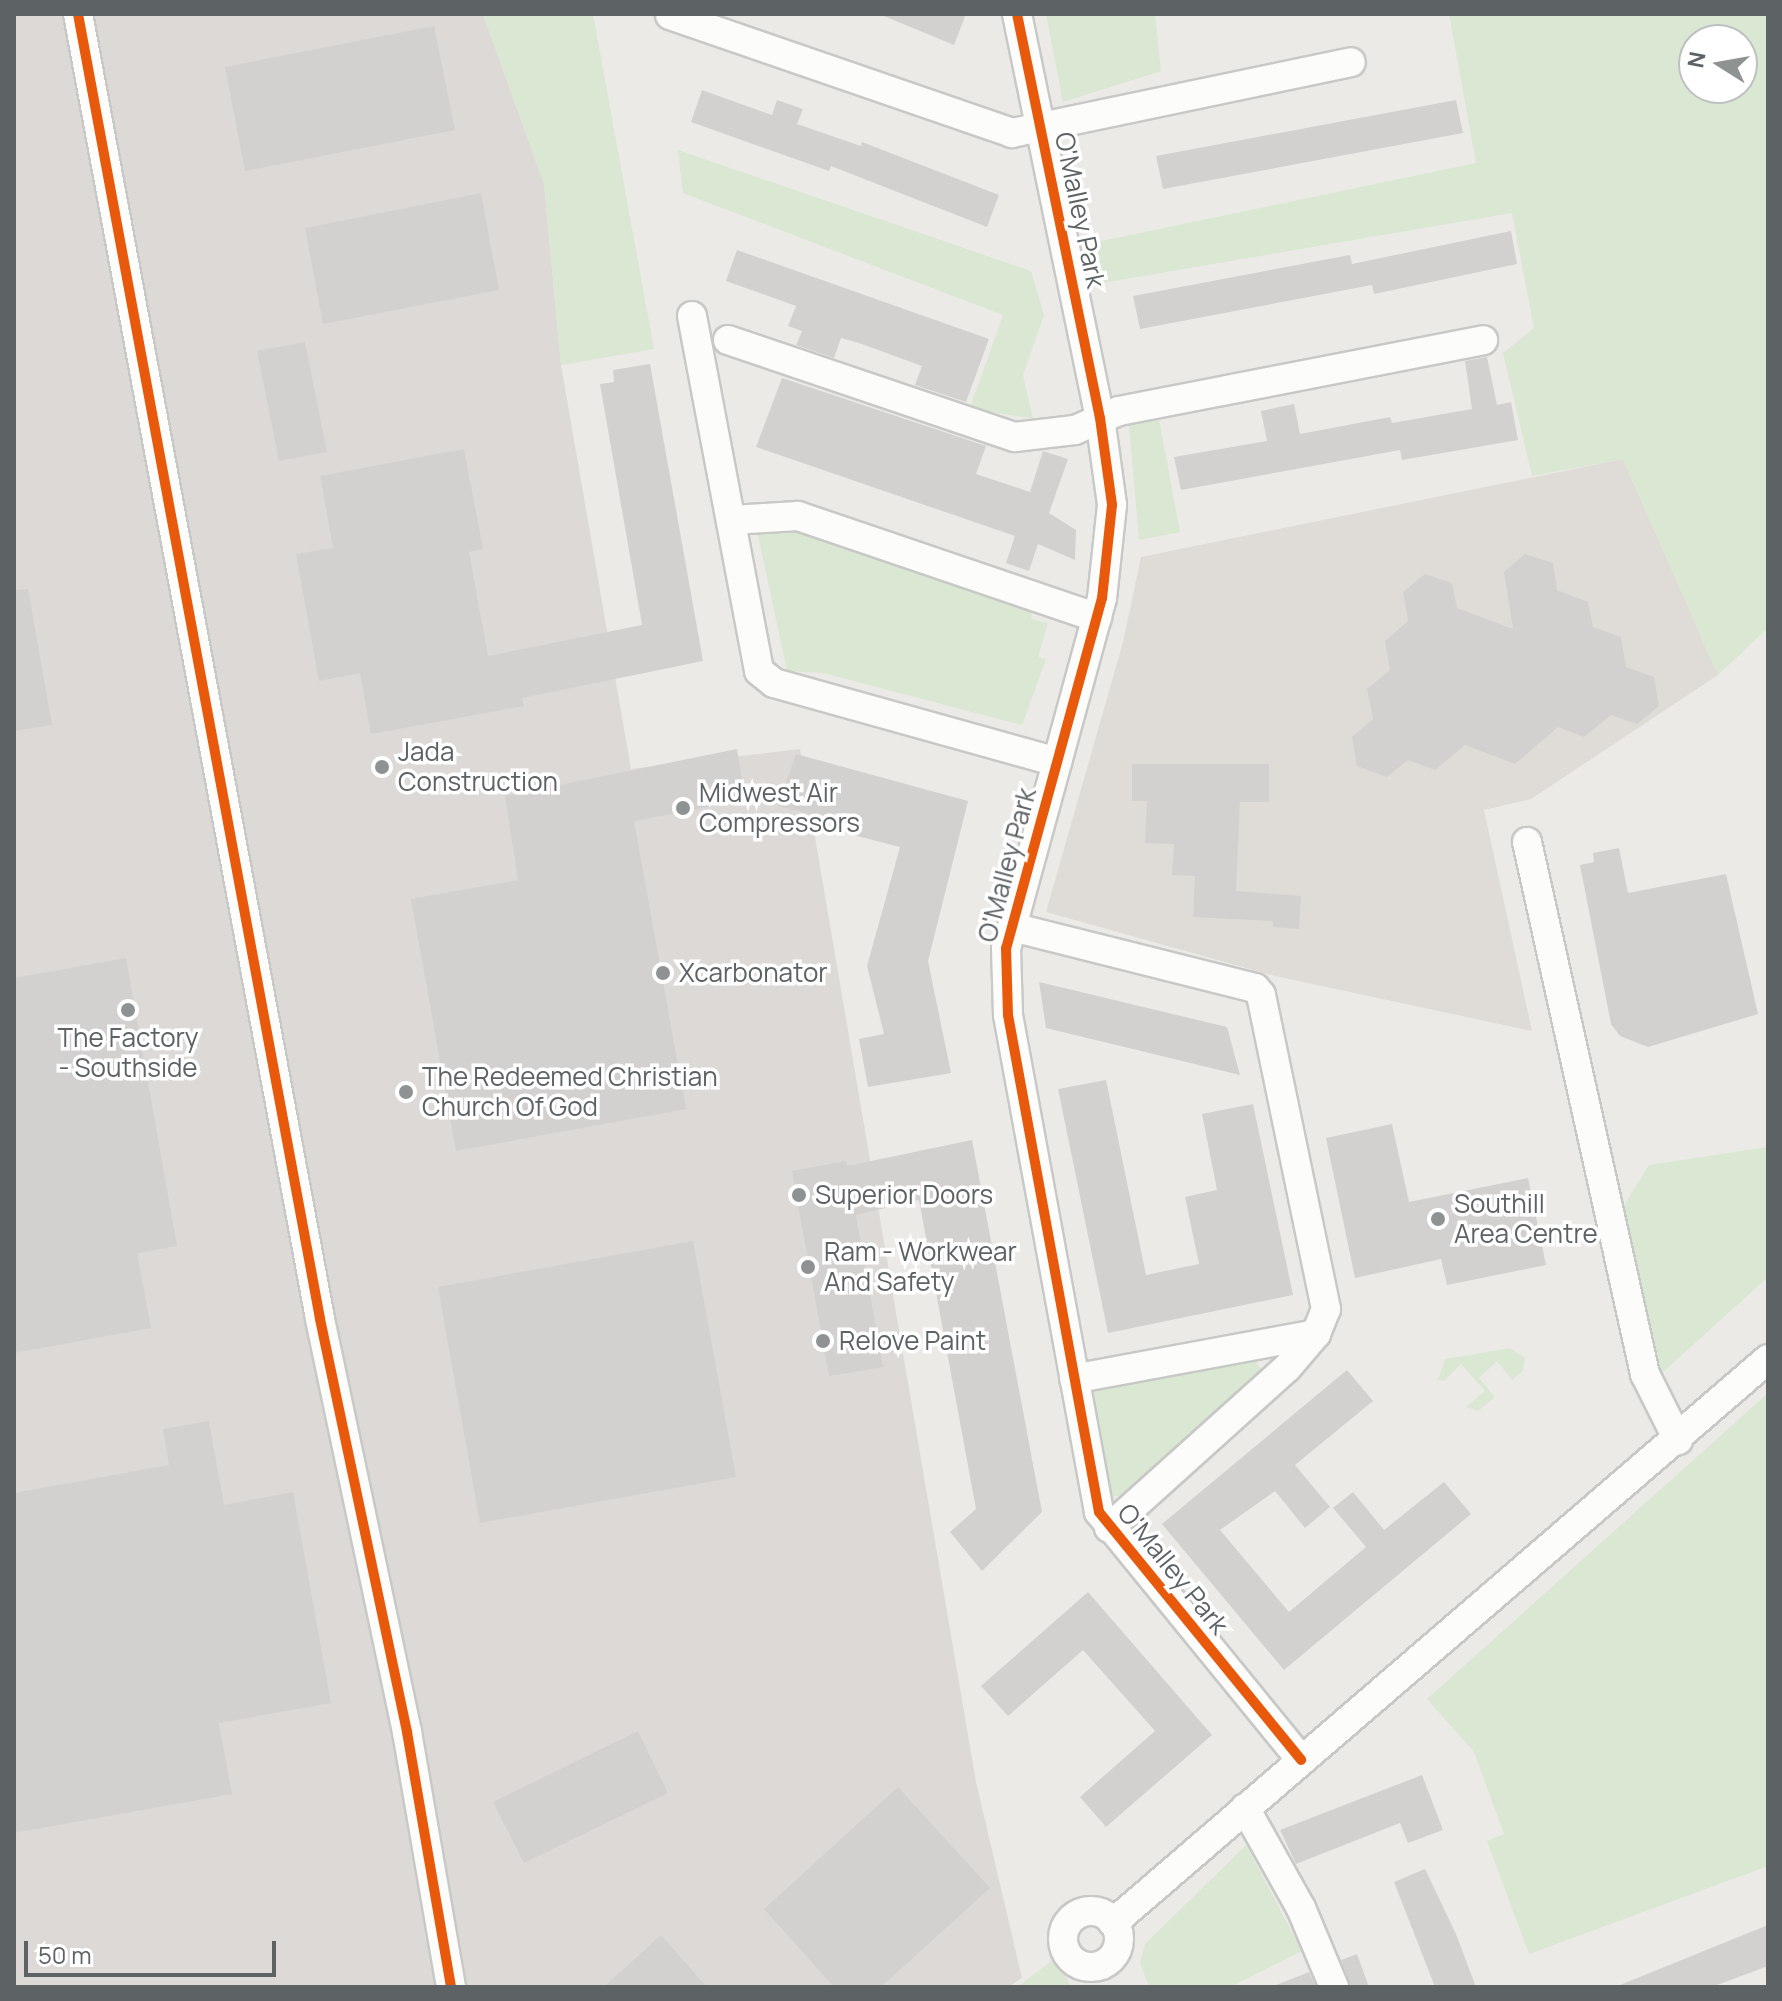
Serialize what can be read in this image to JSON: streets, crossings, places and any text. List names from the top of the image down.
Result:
{
  "streets": {
    "street": ["O'Malley Park"]
  },
  "places": [
    "Jada Construction",
    "Midwest Air Compressors",
    "Xcarbonator",
    "The Factory - Southside",
    "The Redeemed Christian Church Of God",
    "Superior Doors",
    "Southill Area Centre",
    "Ram - Workwear And Safety",
    "Relove Paint"
  ],
  "scale_bar": "50 m",
  "north": "left"
}
